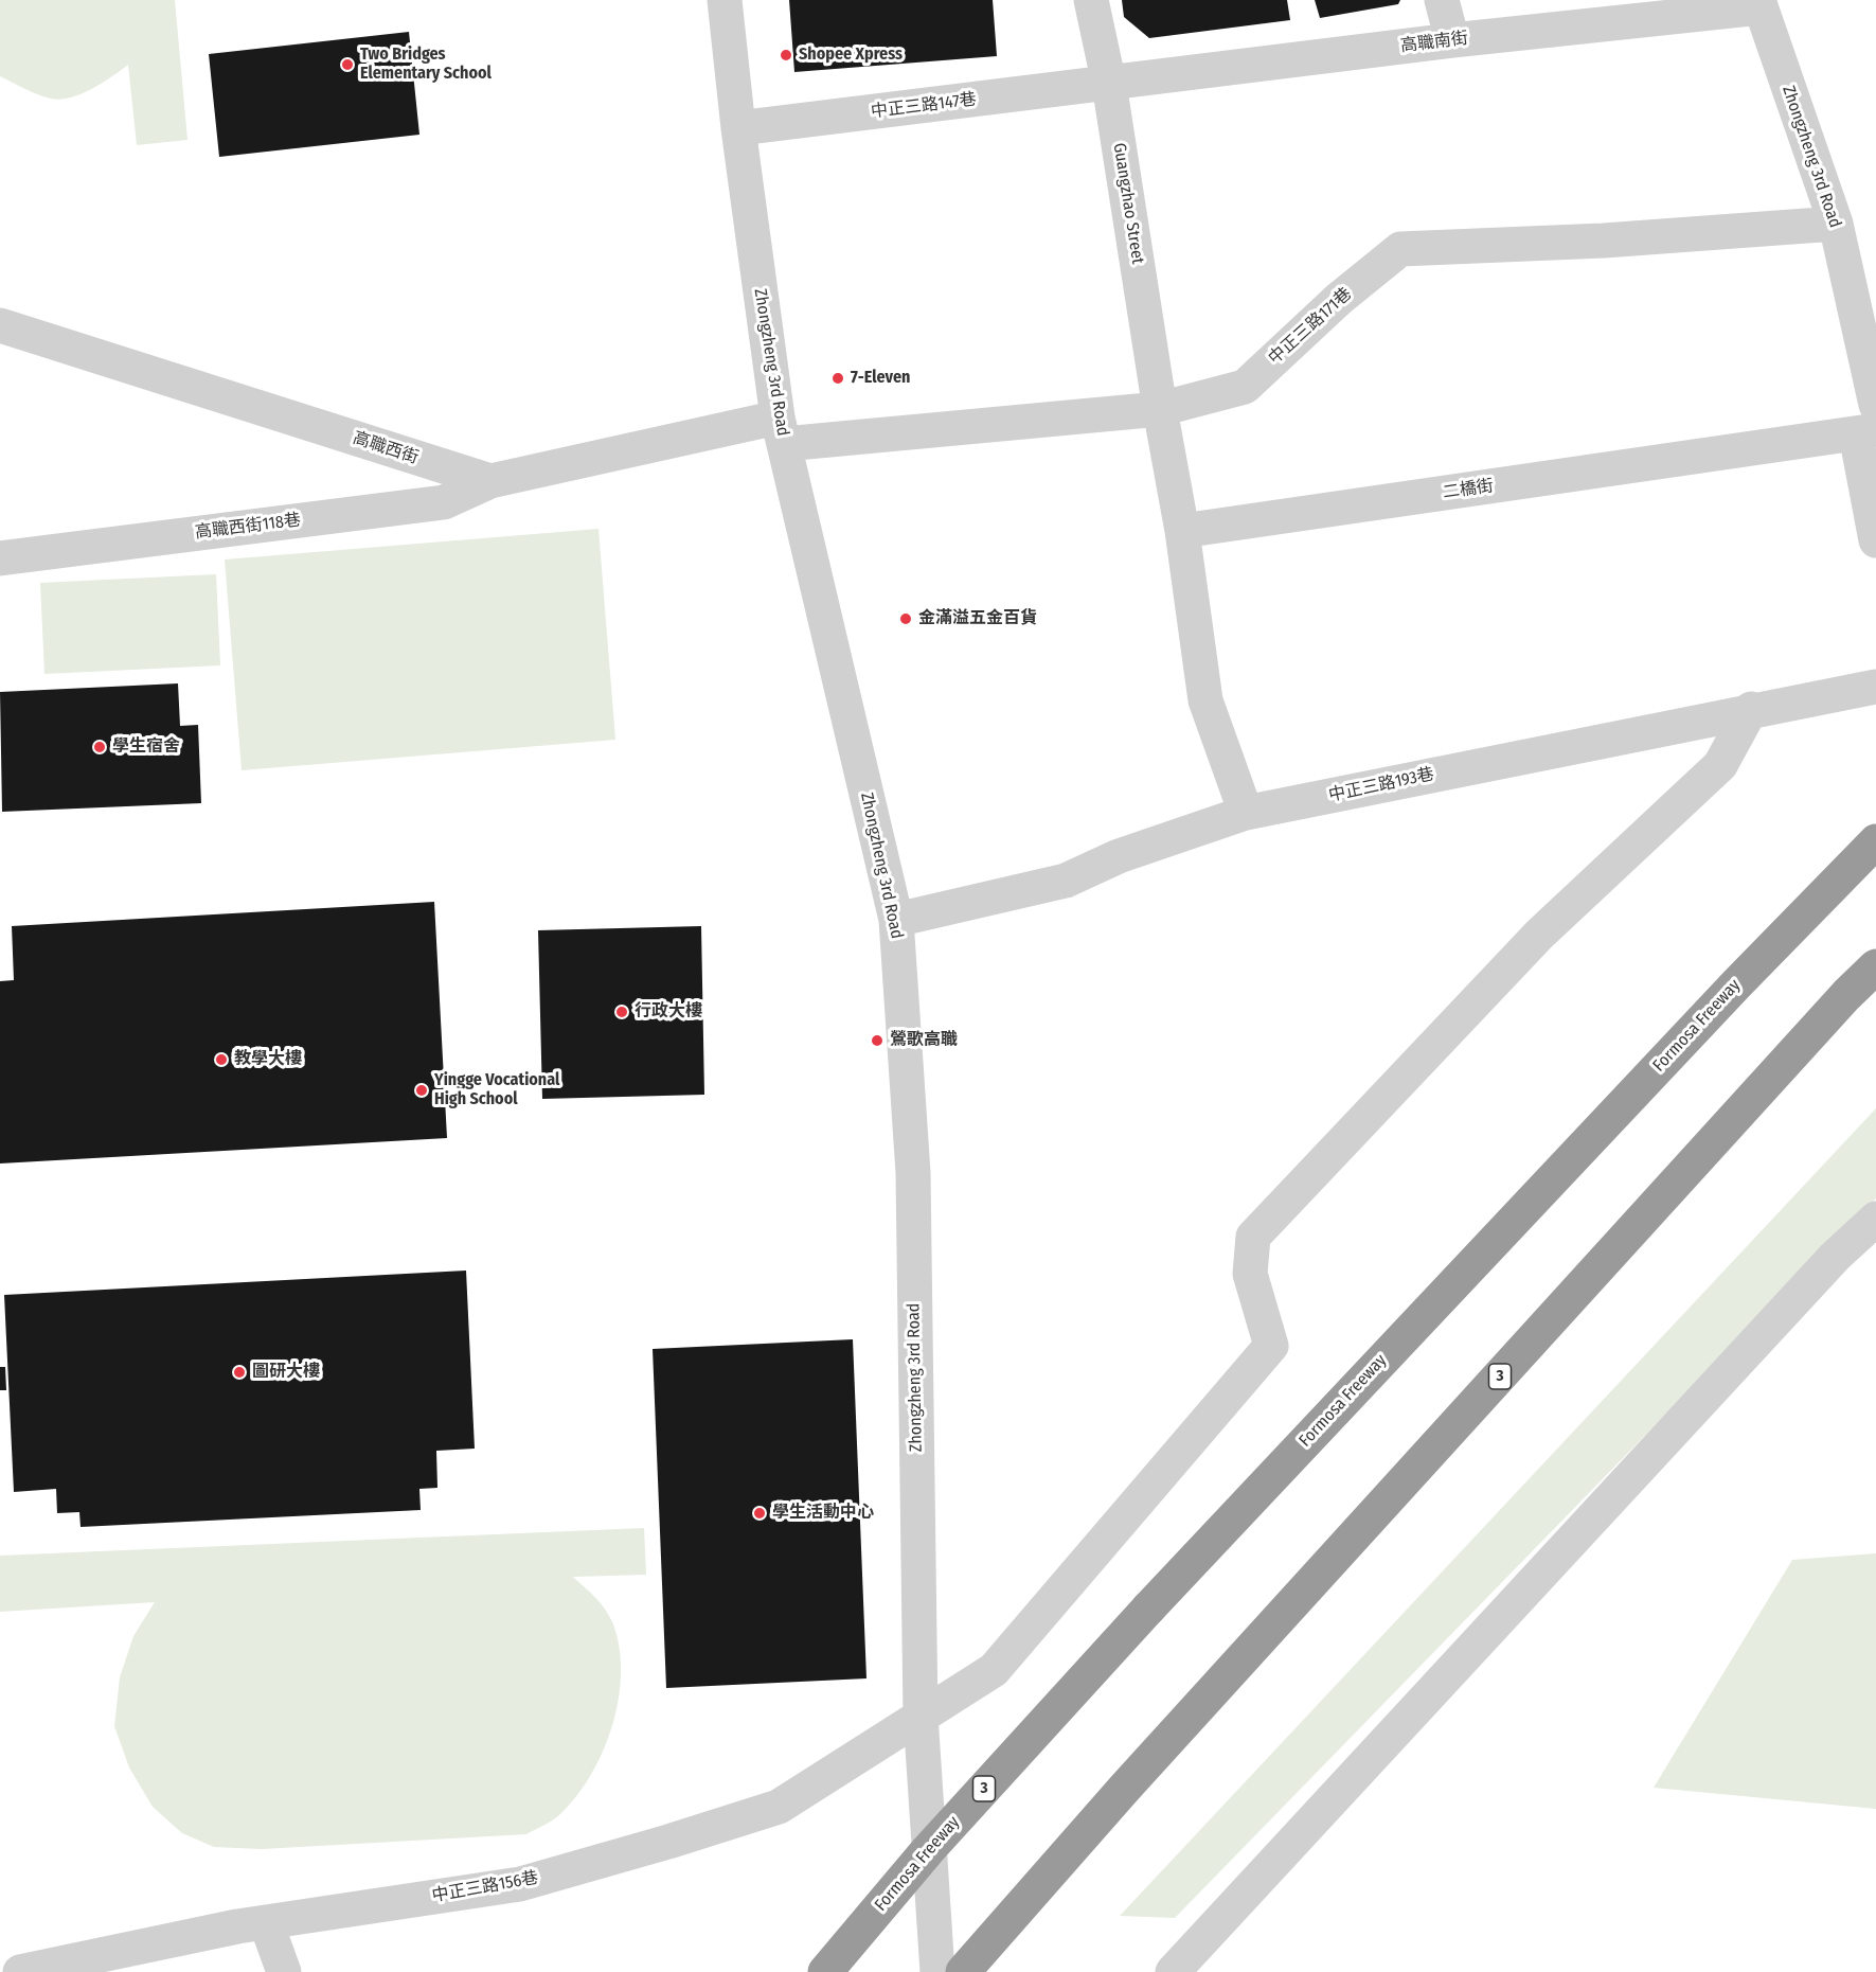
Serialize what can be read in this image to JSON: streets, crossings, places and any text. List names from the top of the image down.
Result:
{
  "streets": {
    "highway": ["Formosa Freeway", "3"],
    "street": [
      "高職南街",
      "中正三路147巷",
      "Zhongzheng 3rd Road",
      "Guangzhao Street",
      "中正三路171巷",
      "高職西街",
      "二橋街",
      "高職西街118巷",
      "中正三路193巷",
      "中正三路156巷"
    ]
  },
  "crossings": [
    ["高職南街", "中正三路147巷"],
    ["高職南街", "Zhongzheng 3rd Road"],
    ["高職南街", "Guangzhao Street"],
    ["中正三路147巷", "Zhongzheng 3rd Road"],
    ["中正三路147巷", "Guangzhao Street"],
    ["Zhongzheng 3rd Road", "中正三路171巷"],
    ["Zhongzheng 3rd Road", "中正三路193巷"],
    ["Zhongzheng 3rd Road", "中正三路156巷"],
    ["Guangzhao Street", "中正三路171巷"],
    ["高職西街", "高職西街118巷"],
    ["中正三路193巷", "中正三路156巷"]
  ],
  "places": [
    "Shopee Xpress",
    "Two Bridges Elementary School",
    "7-Eleven",
    "金滿溢五金百貨",
    "學生宿舍",
    "行政大樓",
    "鶯歌高職",
    "教學大樓",
    "Yingge Vocational High School",
    "圖研大樓",
    "學生活動中心"
  ]
}
